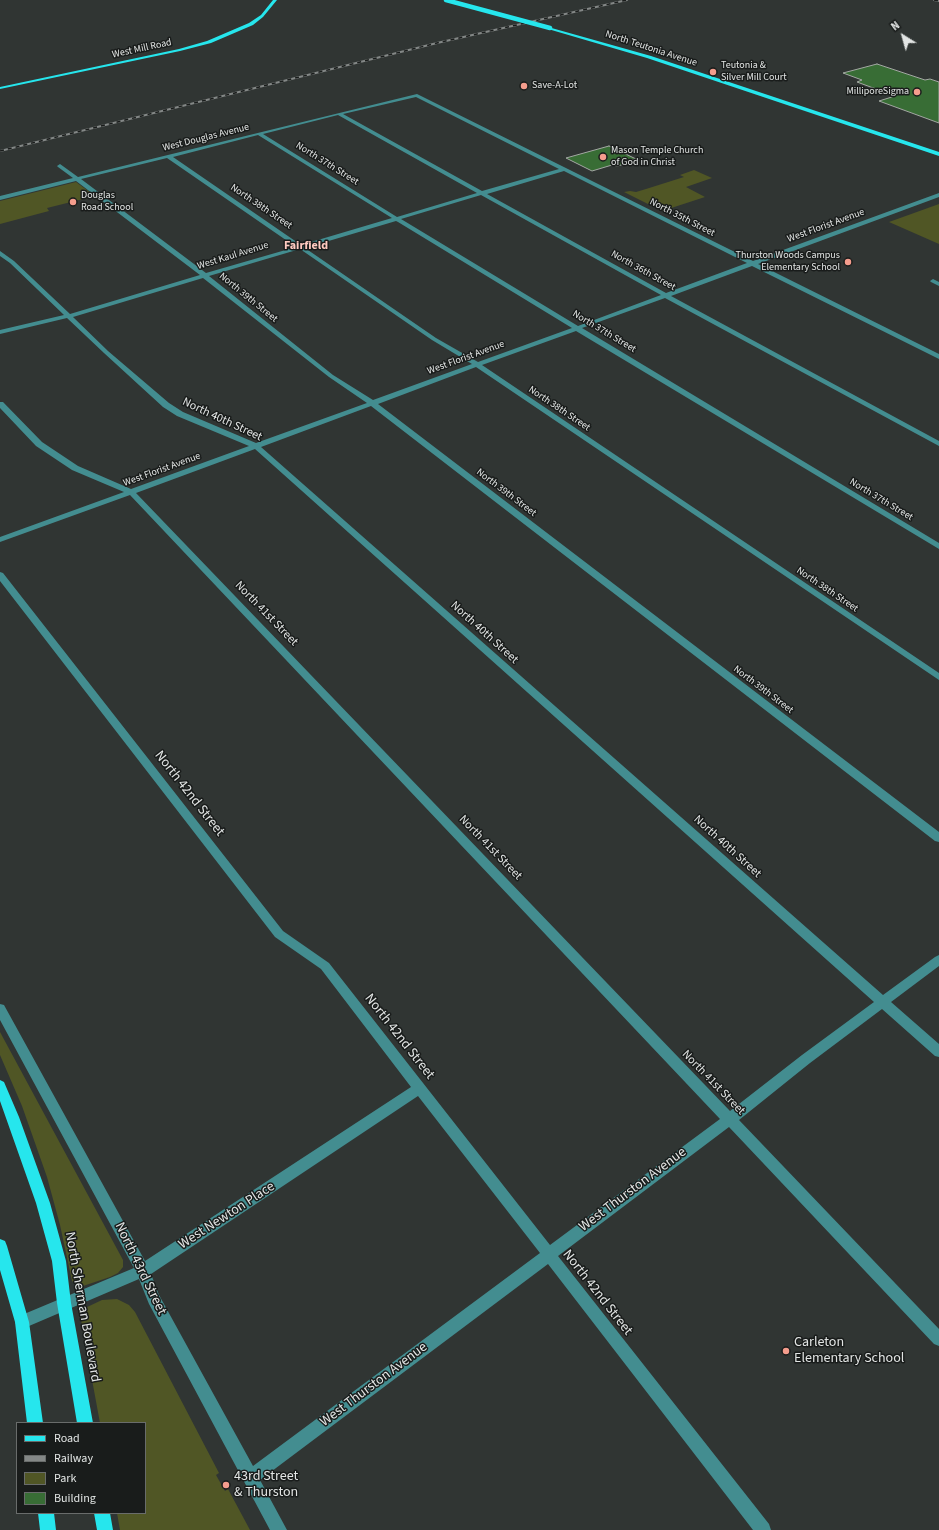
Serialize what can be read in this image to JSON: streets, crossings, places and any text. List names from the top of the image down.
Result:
{
  "streets": {
    "main road": ["West Mill Road", "North Teutonia Avenue", "North Sherman Boulevard"],
    "street": [
      "West Douglas Avenue",
      "North 37th Street",
      "North 38th Street",
      "North 35th Street",
      "West Florist Avenue",
      "West Kaul Avenue",
      "North 36th Street",
      "North 39th Street",
      "North 40th Street",
      "North 41st Street",
      "North 42nd Street",
      "West Thurston Avenue",
      "West Newton Place",
      "North 43rd Street"
    ]
  },
  "crossings": [
    ["West Douglas Avenue", "North 37th Street"],
    ["West Douglas Avenue", "North 38th Street"],
    ["West Douglas Avenue", "North 35th Street"],
    ["West Douglas Avenue", "North 36th Street"],
    ["West Douglas Avenue", "North 39th Street"],
    ["North 37th Street", "West Florist Avenue"],
    ["North 37th Street", "West Kaul Avenue"],
    ["North 38th Street", "West Florist Avenue"],
    ["North 38th Street", "West Kaul Avenue"],
    ["North 35th Street", "West Florist Avenue"],
    ["North 35th Street", "West Kaul Avenue"],
    ["West Florist Avenue", "North 36th Street"],
    ["West Florist Avenue", "North 39th Street"],
    ["West Florist Avenue", "North 40th Street"],
    ["West Florist Avenue", "North 41st Street"],
    ["West Kaul Avenue", "North 36th Street"],
    ["West Kaul Avenue", "North 39th Street"],
    ["West Kaul Avenue", "North 40th Street"],
    ["North 40th Street", "West Thurston Avenue"],
    ["North 41st Street", "West Thurston Avenue"],
    ["North 42nd Street", "West Thurston Avenue"],
    ["North 42nd Street", "West Newton Place"],
    ["West Thurston Avenue", "North 43rd Street"],
    ["West Newton Place", "North 43rd Street"],
    ["West Newton Place", "North Sherman Boulevard"]
  ],
  "districts": ["Fairfield"],
  "places": [
    "Teutonia & Silver Mill Court",
    "Save-A-Lot",
    "MilliporeSigma",
    "Mason Temple Church of God in Christ",
    "Douglas Road School",
    "Thurston Woods Campus Elementary School",
    "Carleton Elementary School",
    "43rd Street & Thurston"
  ],
  "legend": [
    "Road",
    "Railway",
    "Park",
    "Building"
  ],
  "north": "top left"
}
